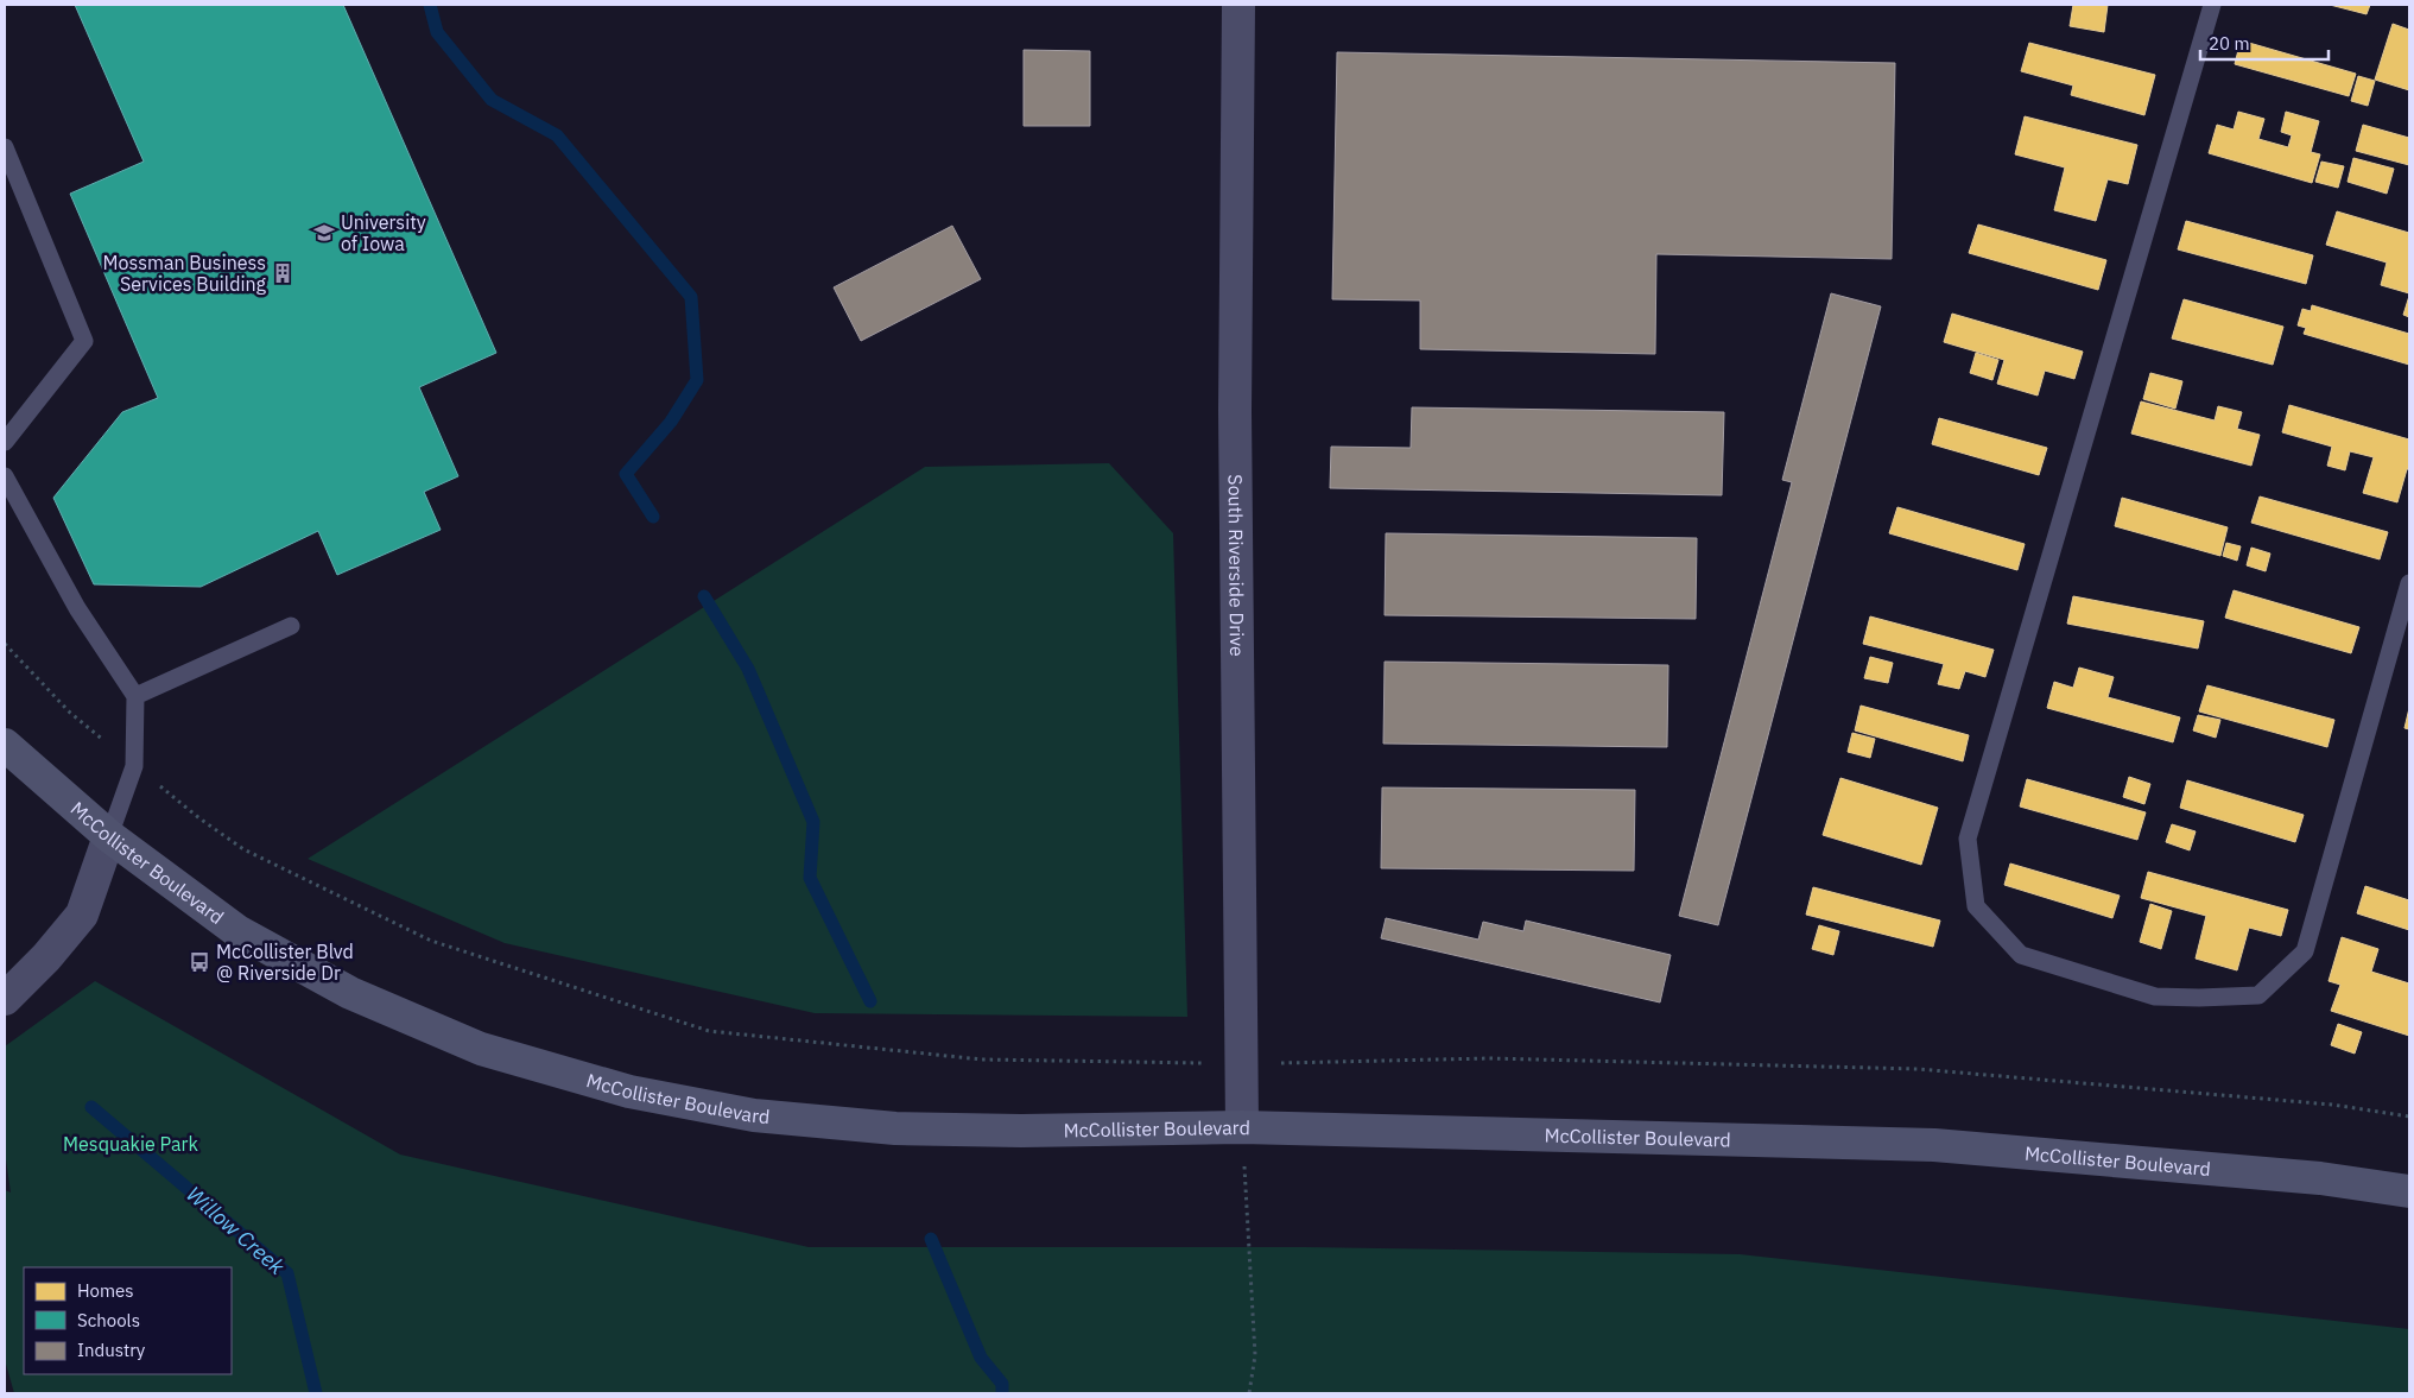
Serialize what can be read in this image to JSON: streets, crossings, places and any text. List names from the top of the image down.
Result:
{
  "streets": {
    "main road": ["McCollister Boulevard"],
    "street": ["South Riverside Drive"]
  },
  "crossings": [
    ["South Riverside Drive", "McCollister Boulevard"]
  ],
  "water": ["Willow Creek"],
  "parks": ["Mesquakie Park"],
  "places": {
    "school or university": ["University of Iowa"],
    "building": ["Mossman Business Services Building"],
    "bus stop": ["McCollister Blvd @ Riverside Dr"]
  },
  "legend": ["Homes", "Schools", "Industry"],
  "scale_bar": "20 m"
}
